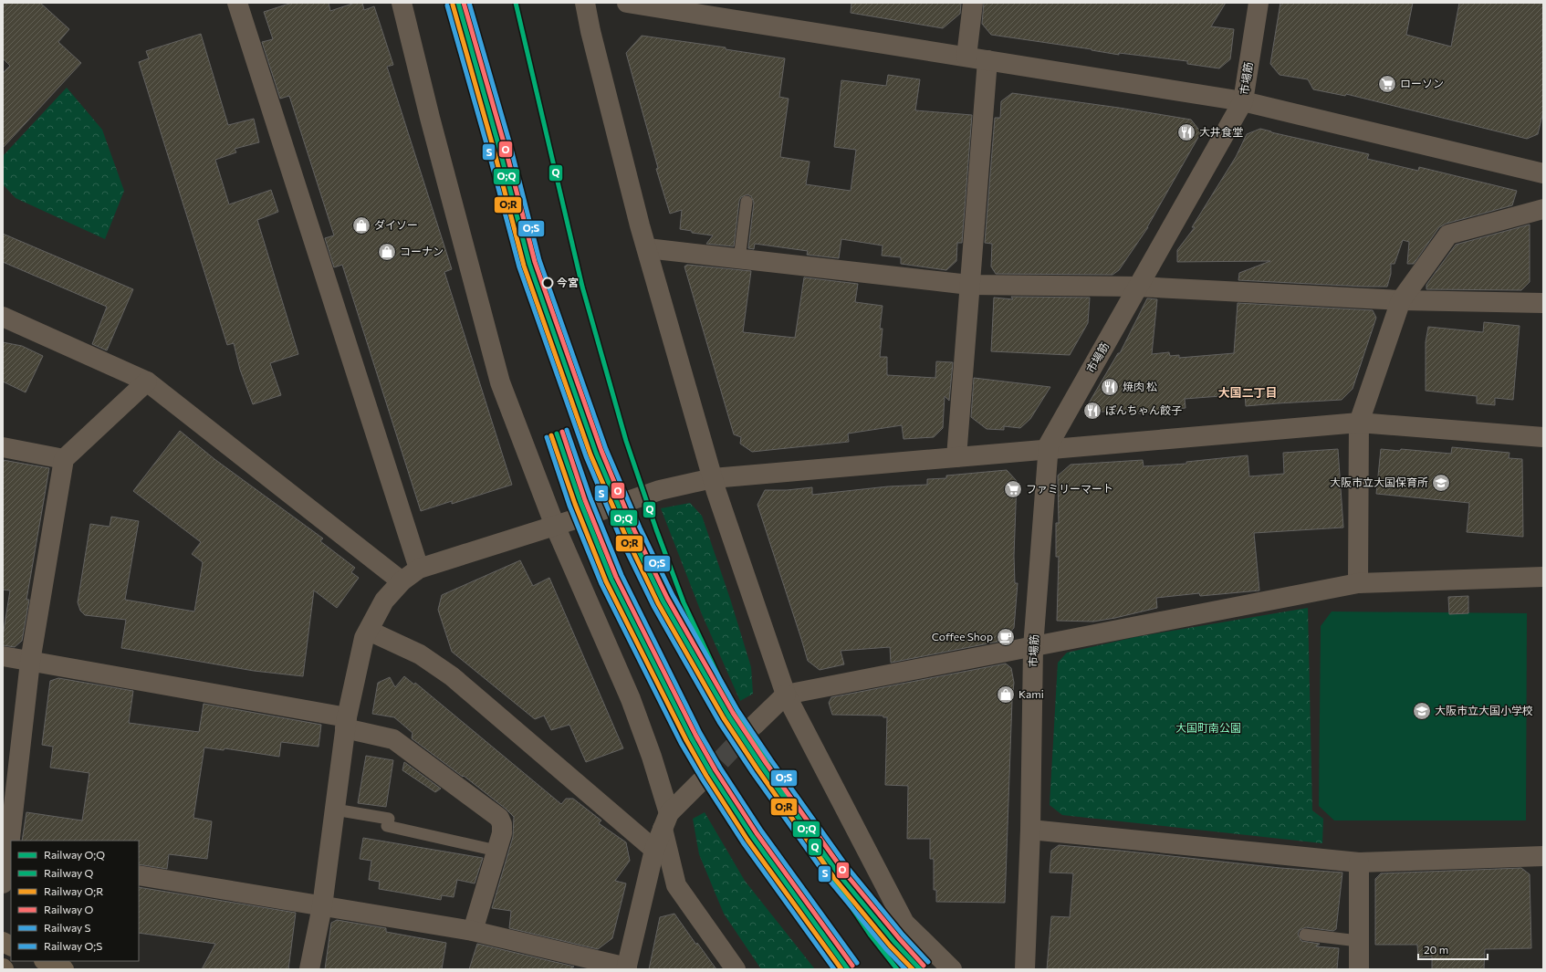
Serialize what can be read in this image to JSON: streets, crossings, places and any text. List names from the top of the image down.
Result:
{
  "streets": {
    "street": ["市場筋"]
  },
  "districts": ["大国二丁目"],
  "parks": ["大国町南公園"],
  "places": {
    "supermarket": ["ローソン", "ファミリーマート"],
    "restaurant": ["大井食堂", "焼肉 松", "ぽんちゃん餃子"],
    "shop": ["ダイソー", "コーナン", "Kami"],
    "other": ["今宮"],
    "school or university": ["大阪市立大国保育所", "大阪市立大国小学校"],
    "cafe": ["Coffee Shop"]
  },
  "lines": [
    "rail line O;Q",
    "rail line Q",
    "rail line O",
    "rail line O;S",
    "rail line O;R",
    "rail line S"
  ],
  "legend": [
    "Railway O;Q",
    "Railway Q",
    "Railway O;R",
    "Railway O",
    "Railway S",
    "Railway O;S"
  ],
  "scale_bar": "20 m"
}
